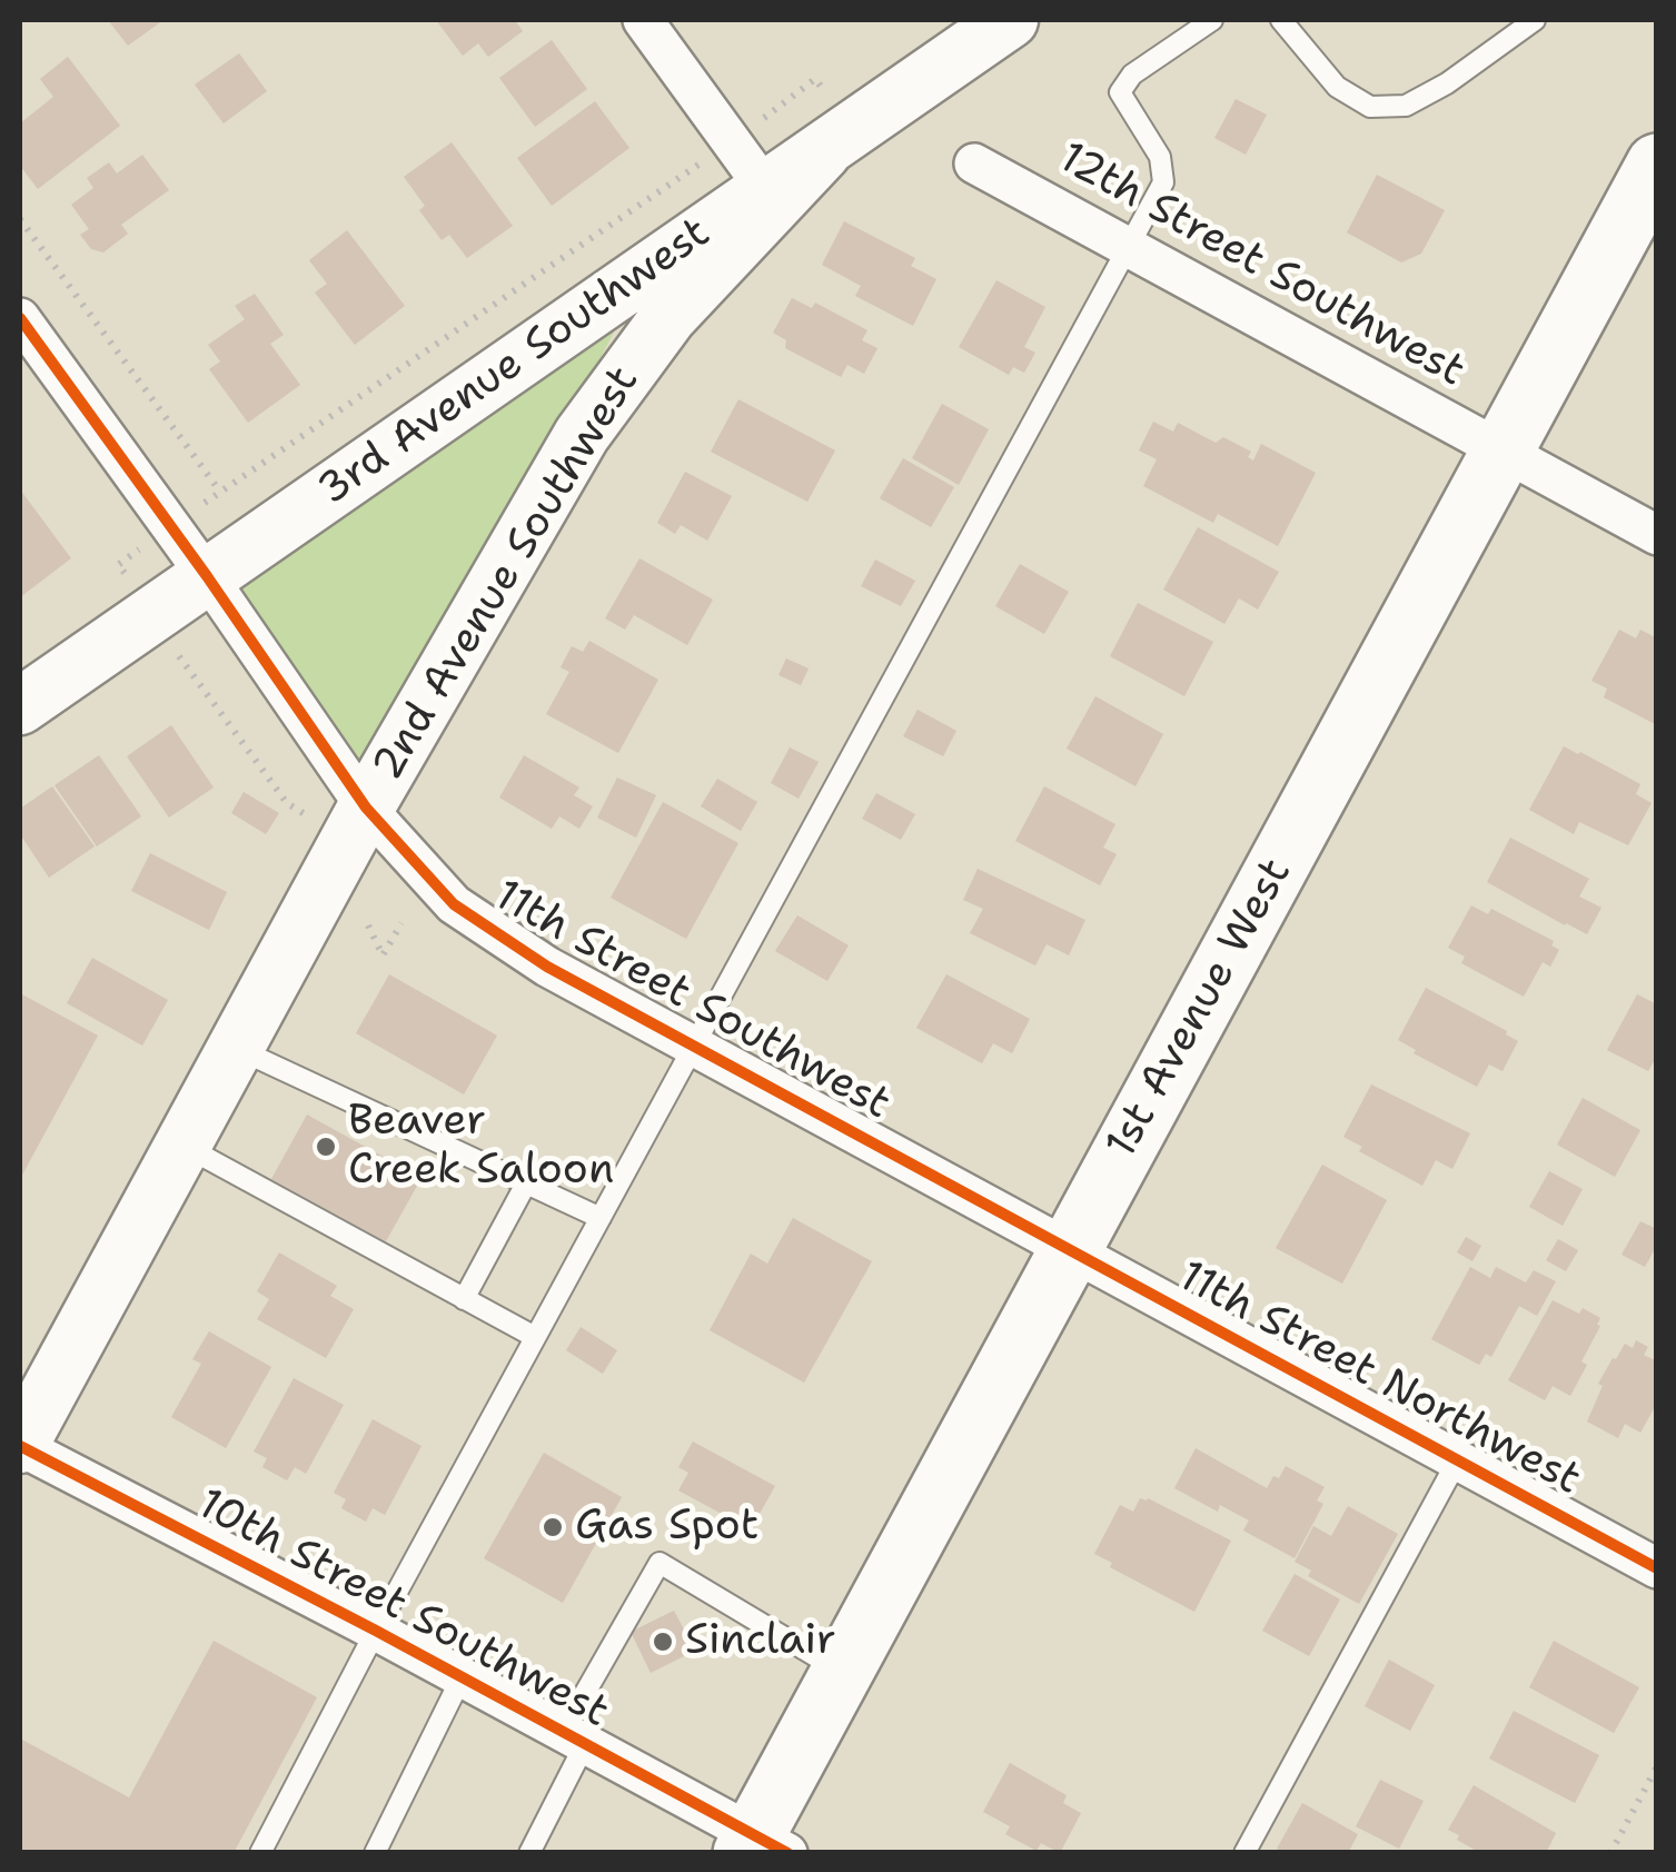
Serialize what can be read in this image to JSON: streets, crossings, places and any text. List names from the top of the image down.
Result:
{
  "streets": {
    "main road": ["3rd Avenue Southwest", "2nd Avenue Southwest", "1st Avenue West"],
    "street": [
      "12th Street Southwest",
      "11th Street Southwest",
      "11th Street Northwest",
      "10th Street Southwest"
    ]
  },
  "crossings": [
    ["12th Street Southwest", "1st Avenue West"],
    ["3rd Avenue Southwest", "2nd Avenue Southwest"],
    ["3rd Avenue Southwest", "11th Street Southwest"],
    ["2nd Avenue Southwest", "11th Street Southwest"],
    ["2nd Avenue Southwest", "10th Street Southwest"],
    ["11th Street Southwest", "1st Avenue West"],
    ["11th Street Southwest", "11th Street Northwest"],
    ["1st Avenue West", "11th Street Northwest"],
    ["1st Avenue West", "10th Street Southwest"]
  ],
  "places": ["Beaver Creek Saloon", "Gas Spot", "Sinclair"]
}
